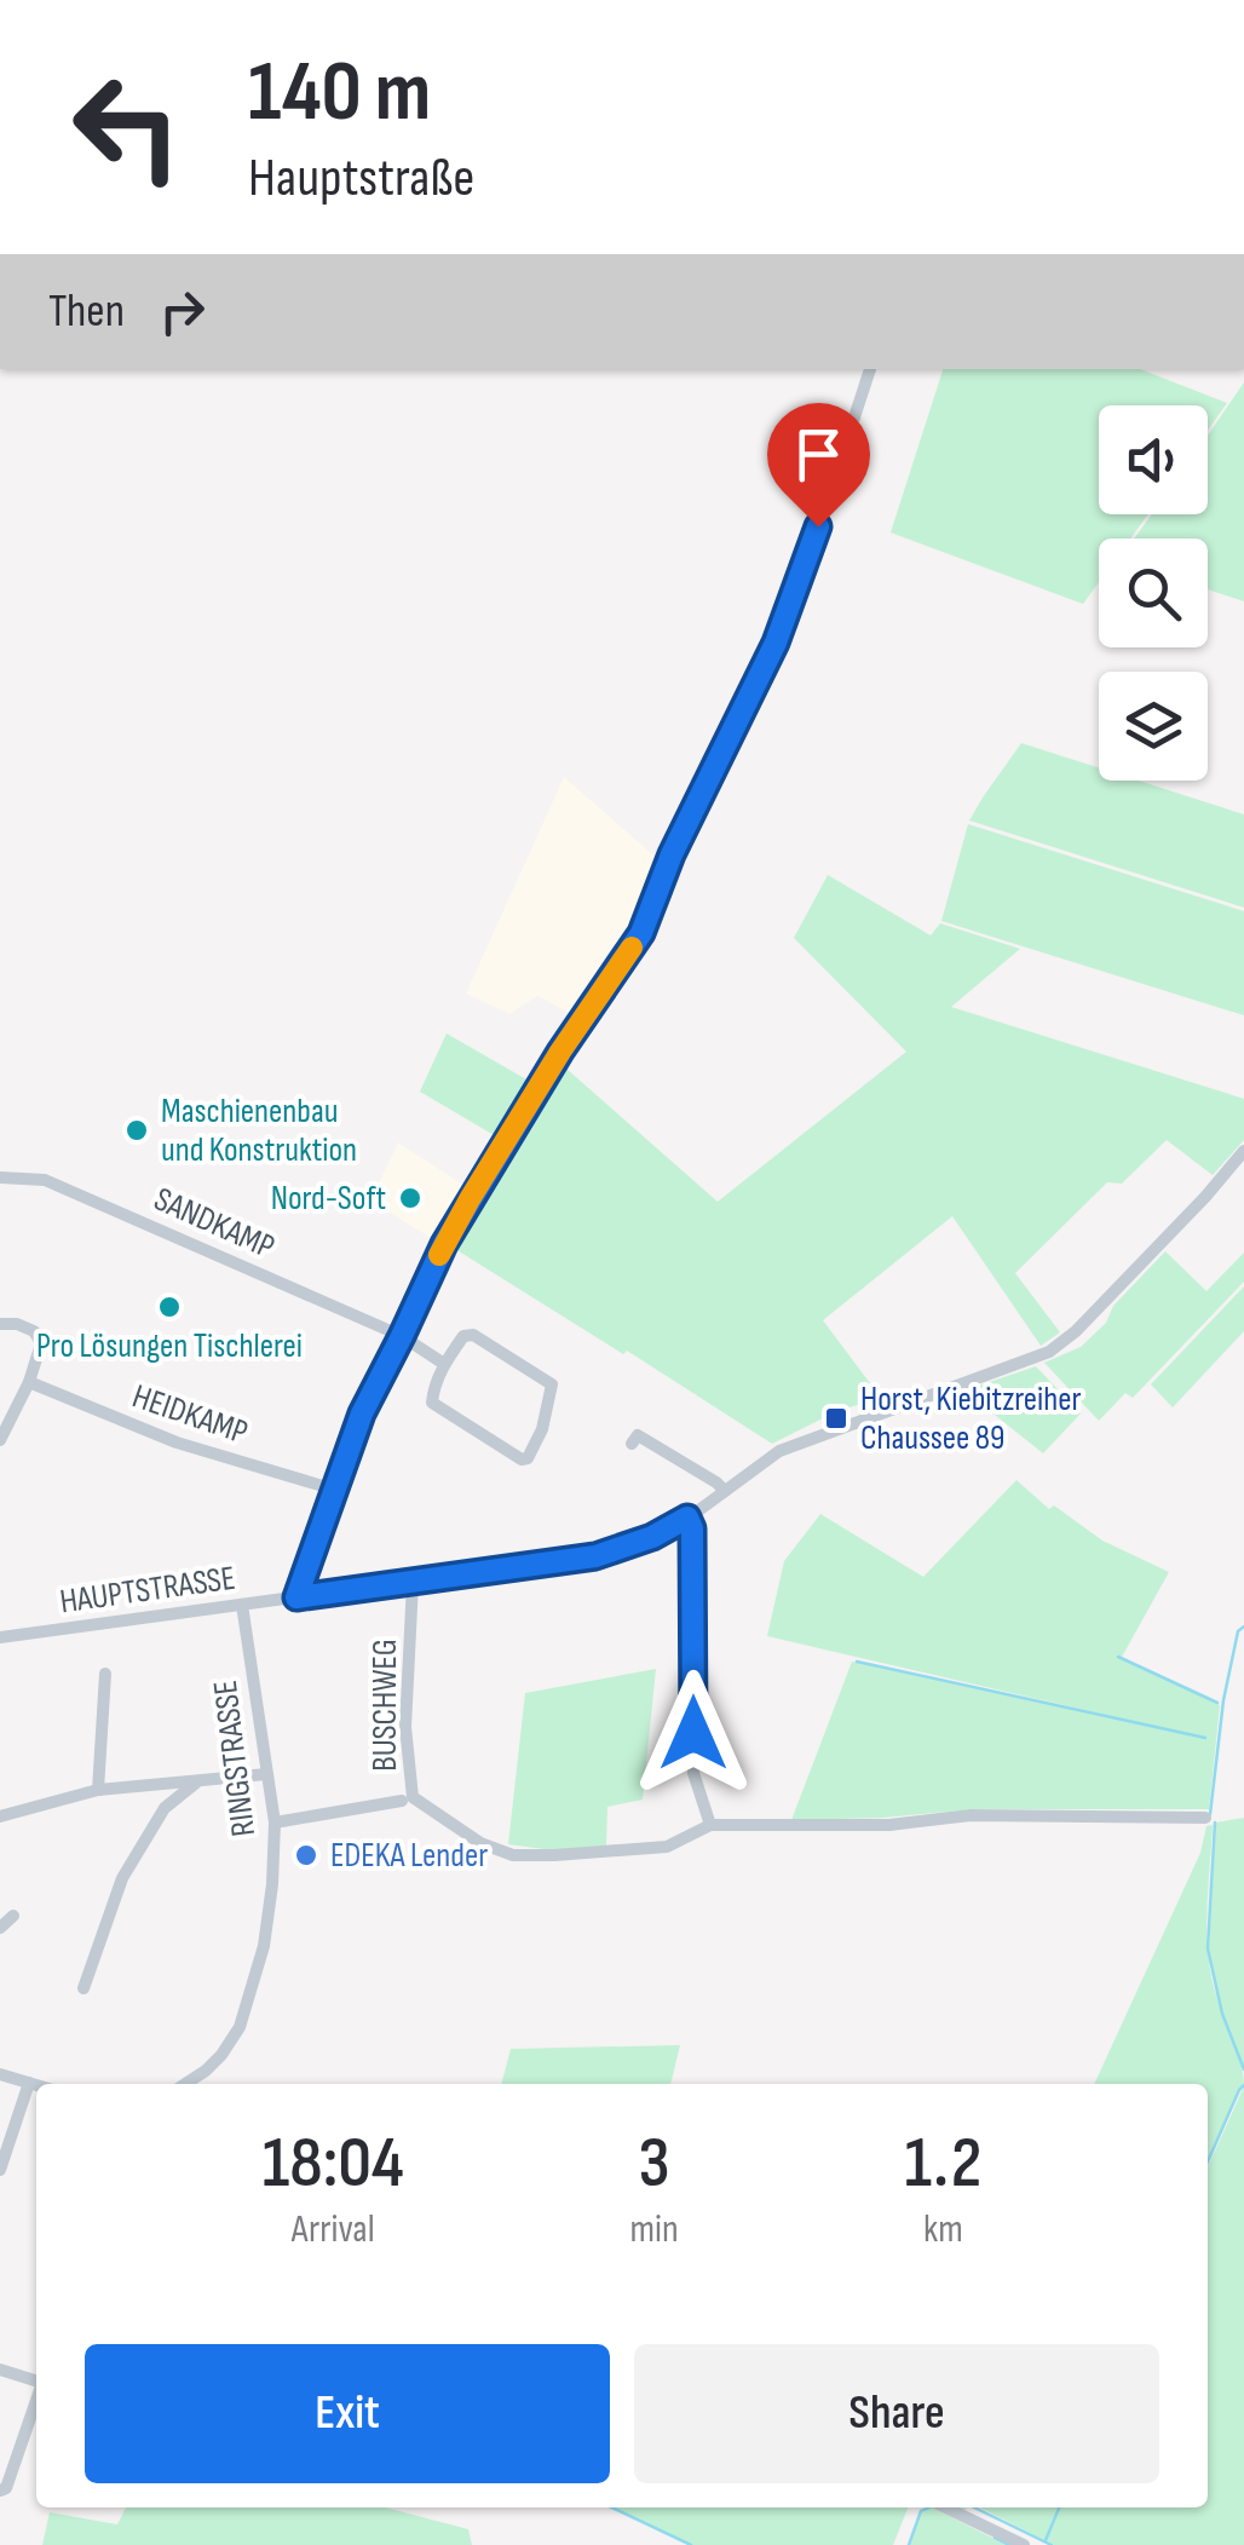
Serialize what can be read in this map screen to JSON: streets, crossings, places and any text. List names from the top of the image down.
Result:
{
  "streets": {
    "street": [
      "SANDKAMP",
      "HEIDKAMP",
      "HAUPTSTRASSE",
      "BUSCHWEG",
      "RINGSTRASSE"
    ]
  },
  "crossings": [
    ["HAUPTSTRASSE", "BUSCHWEG"],
    ["HAUPTSTRASSE", "RINGSTRASSE"]
  ],
  "places": {
    "other": [
      "Maschienenbau und Konstruktion",
      "Nord-Soft",
      "Pro Lösungen Tischlerei",
      "EDEKA Lender"
    ],
    "transit": ["Horst, Kiebitzreiher Chaussee 89"]
  },
  "page": {
    "turn": ["140 m", "Hauptstraße"],
    "then": "Then",
    "eta": [
      "18:04",
      "Arrival",
      "3",
      "min",
      "1.2",
      "km"
    ],
    "buttons": ["Exit", "Share"]
  }
}
